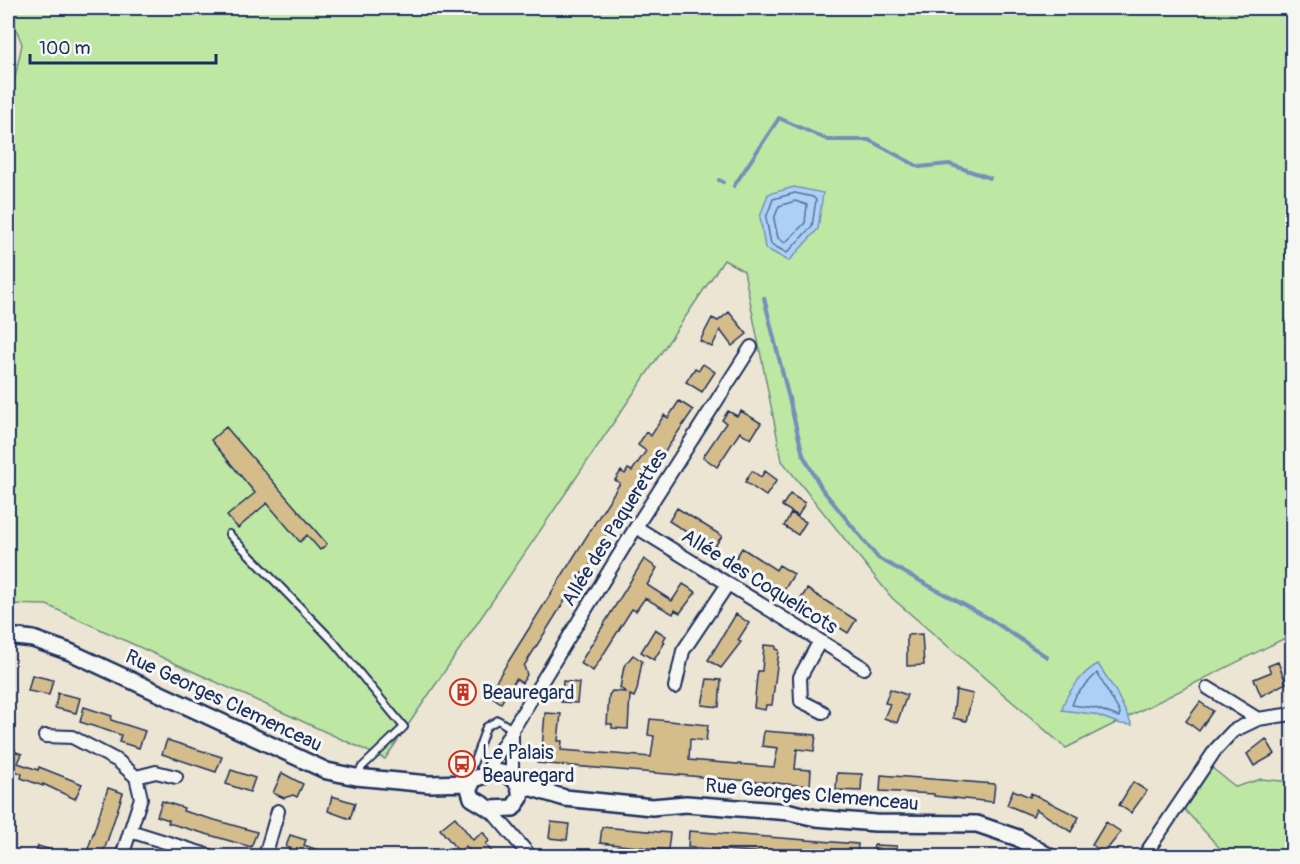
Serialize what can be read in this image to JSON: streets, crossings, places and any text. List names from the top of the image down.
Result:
{
  "streets": {
    "street": ["Allée des Paquerettes", "Allée des Coquelicots", "Rue Georges Clemenceau"]
  },
  "crossings": [
    ["Allée des Paquerettes", "Allée des Coquelicots"],
    ["Allée des Paquerettes", "Rue Georges Clemenceau"]
  ],
  "places": {
    "building": ["Beauregard"],
    "bus stop": ["Le Palais Beauregard"]
  },
  "scale_bar": "100 m"
}
